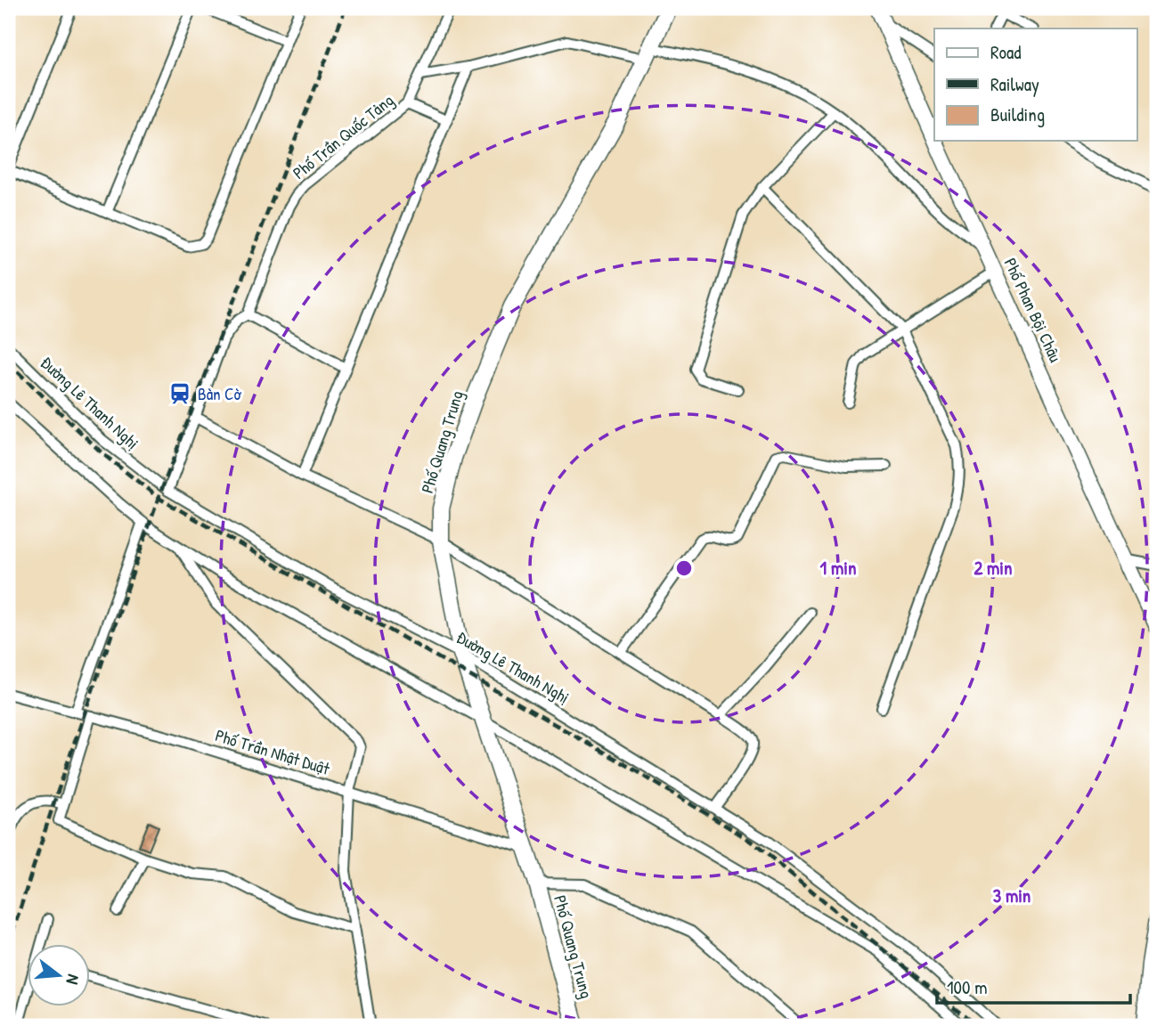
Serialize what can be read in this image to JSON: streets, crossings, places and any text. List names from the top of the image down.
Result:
{
  "streets": {
    "main road": ["Phố Quang Trung"],
    "street": [
      "Phố Trần Quốc Tảng",
      "Phố Phan Bội Châu",
      "Đường Lê Thanh Nghị",
      "Phố Trần Nhật Duật"
    ]
  },
  "crossings": [
    ["Phố Trần Quốc Tảng", "Đường Lê Thanh Nghị"],
    ["Đường Lê Thanh Nghị", "Phố Quang Trung"],
    ["Phố Quang Trung", "Phố Trần Nhật Duật"]
  ],
  "places": {
    "station": ["Bàn Cờ"]
  },
  "legend": ["Road", "Railway", "Building"],
  "scale_bar": "100 m",
  "north": "right",
  "rings": ["1 min", "2 min", "3 min"]
}
